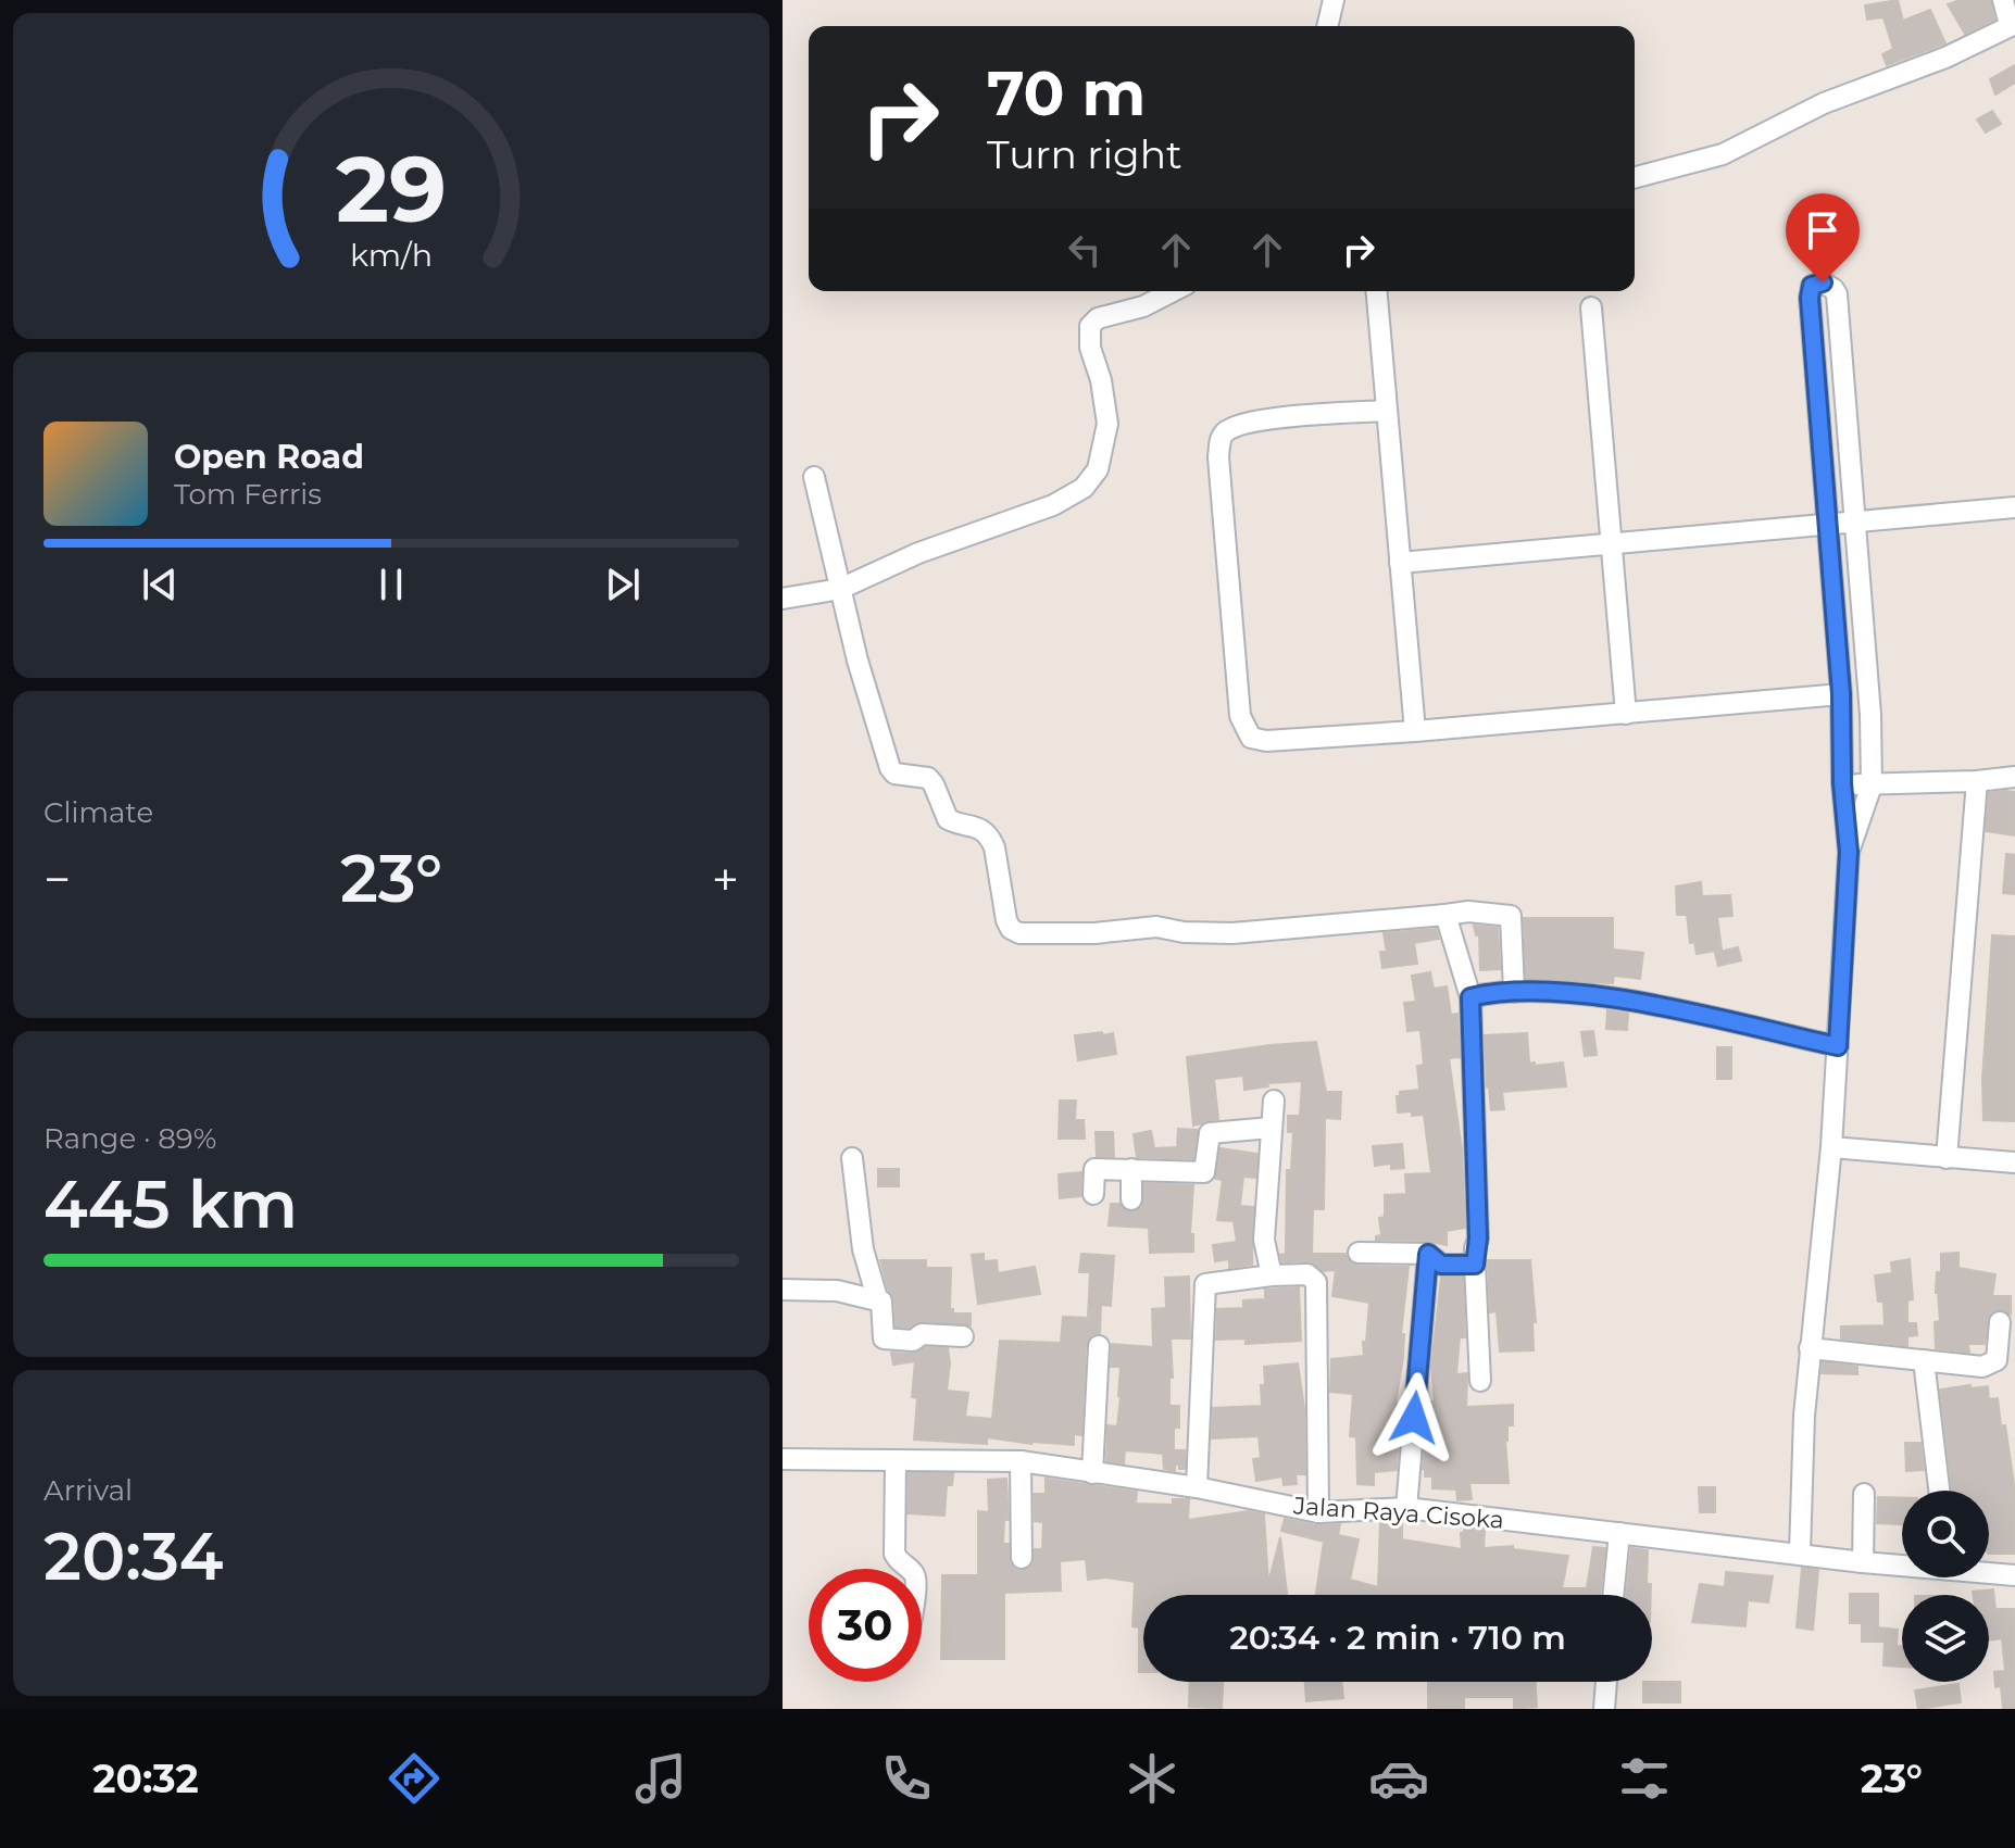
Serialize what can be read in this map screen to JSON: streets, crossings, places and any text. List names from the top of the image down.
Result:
{
  "streets": {
    "street": ["Jalan Raya Cisoka"]
  },
  "page": {
    "turn": ["70 m", "Turn right"],
    "song": ["Open Road", "Tom Ferris"],
    "tile": [
      "Climate",
      ["Range · 89%", "445 km"],
      ["Arrival", "20:34"]
    ],
    "heat": ["−", "23°", "+"],
    "limit": "30",
    "trip": "20:34 · 2 min · 710 m",
    "tabs": ["20:32", "23°"],
    "gauge": ["29", "km/h"]
  }
}
